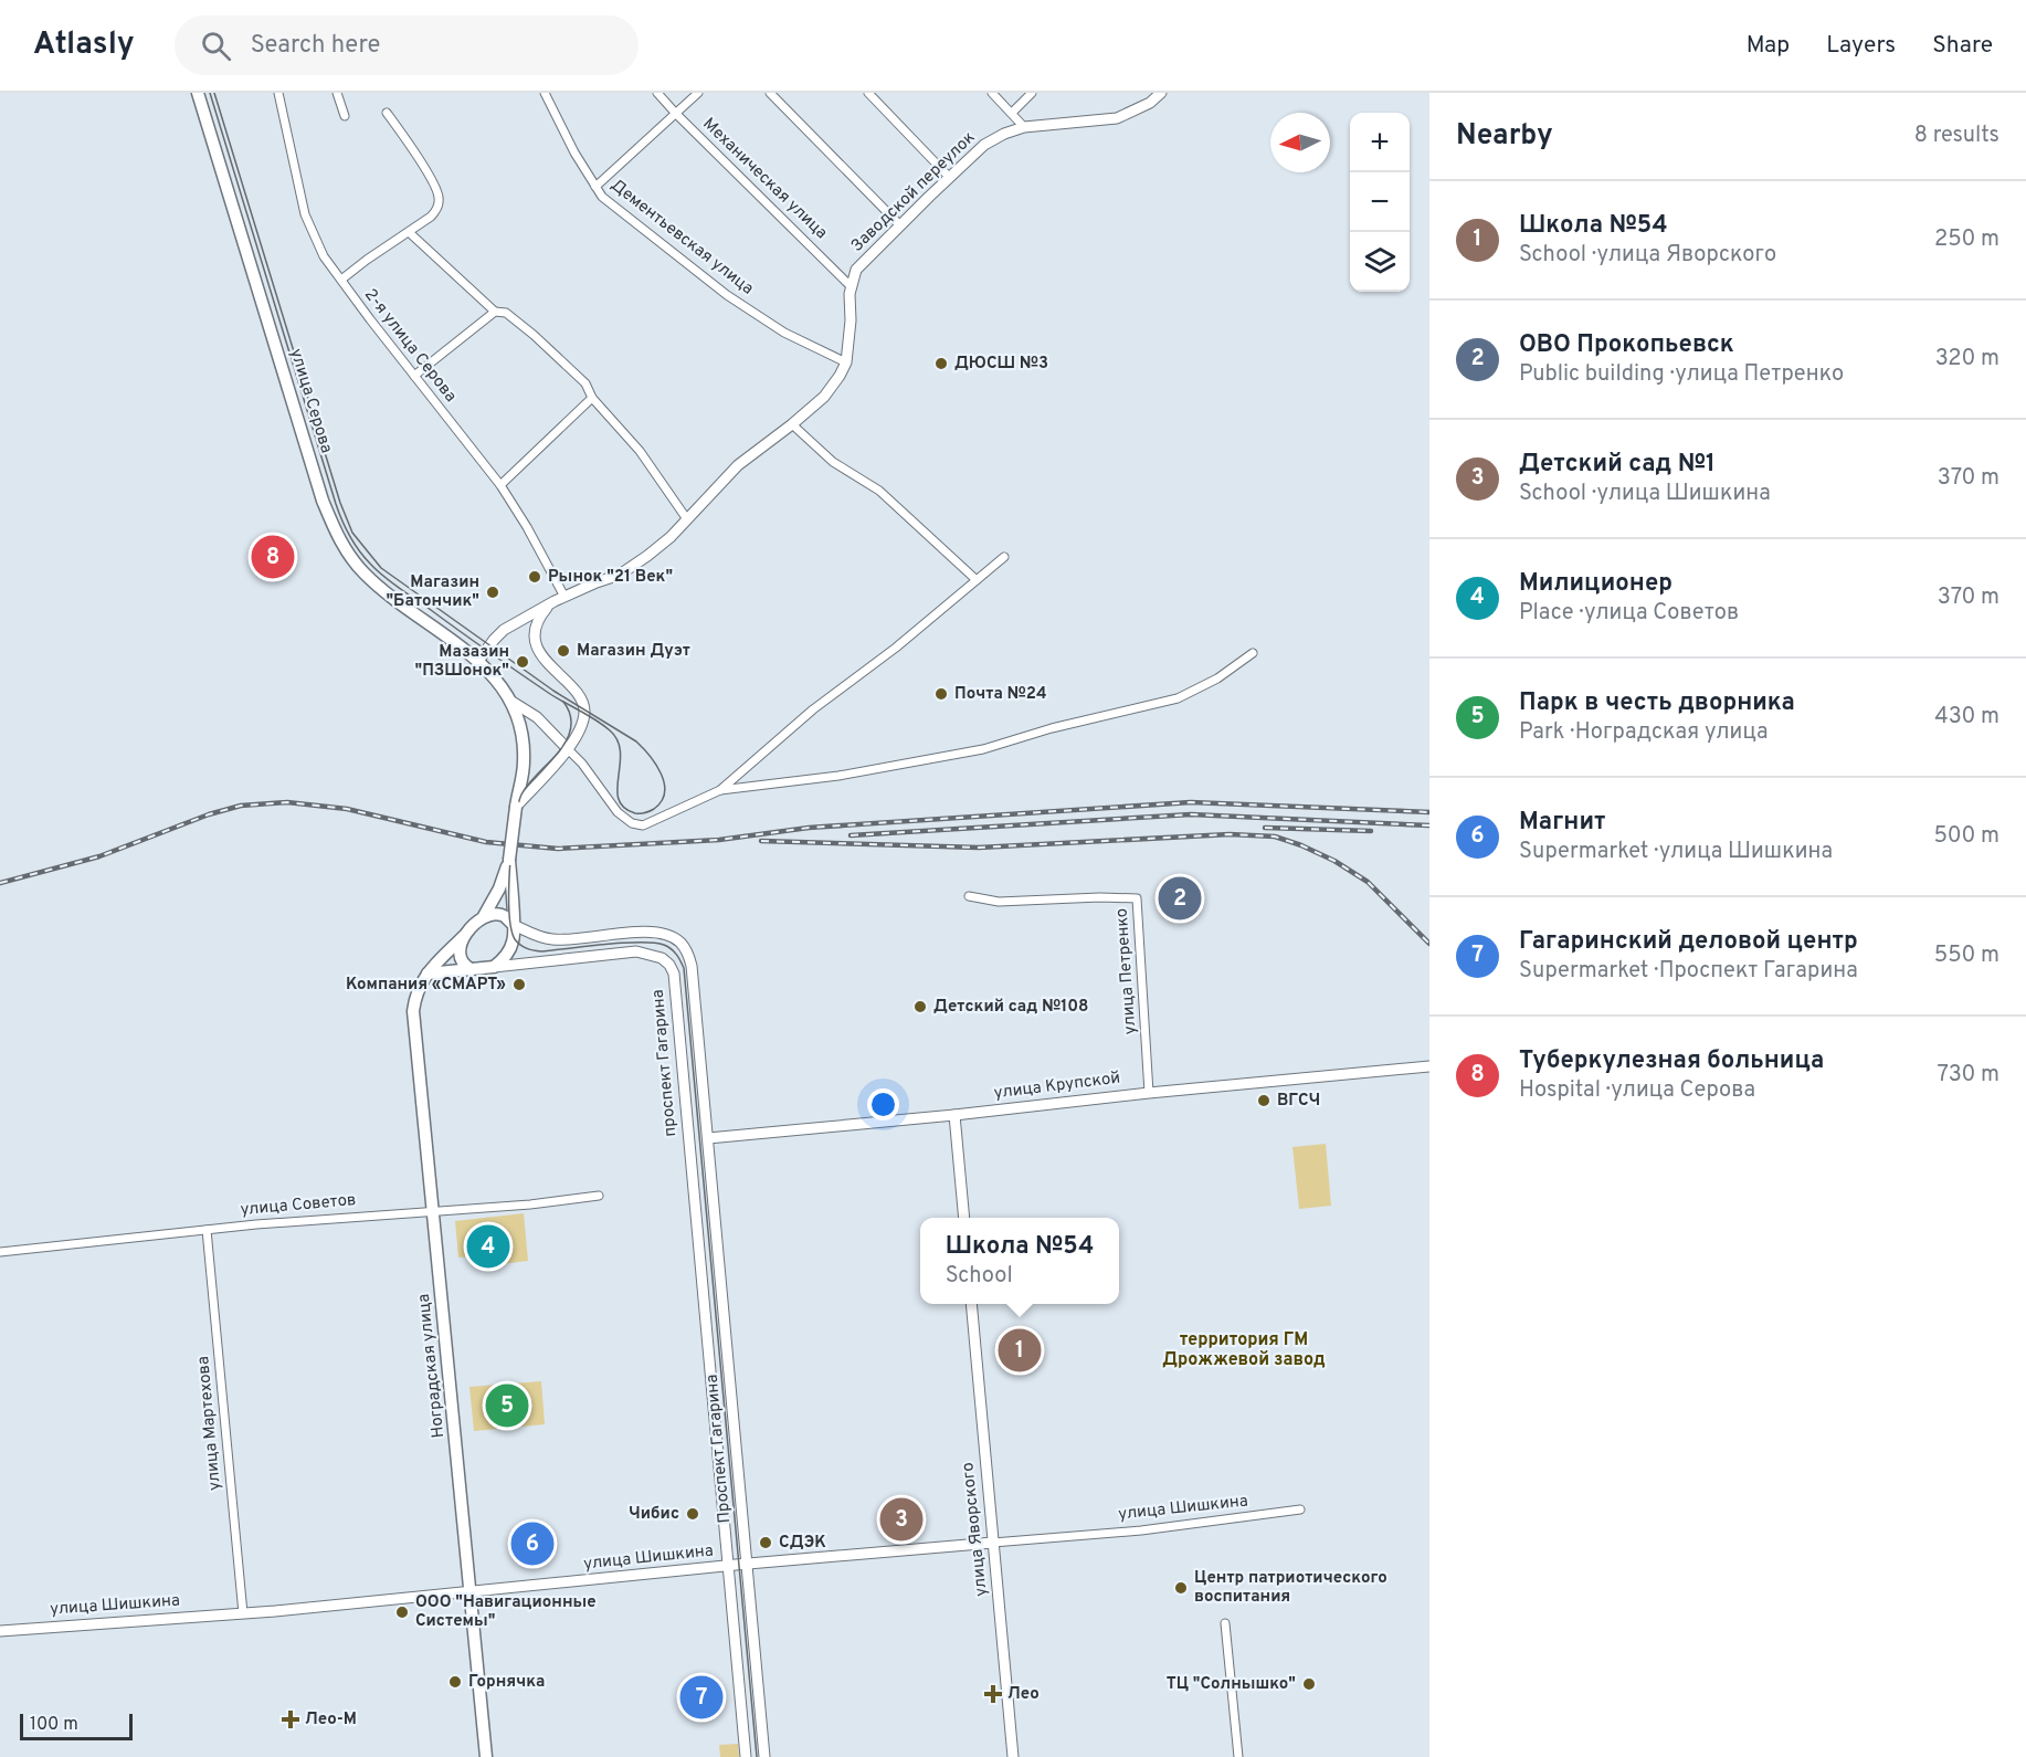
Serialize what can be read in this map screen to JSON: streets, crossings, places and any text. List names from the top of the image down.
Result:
{
  "streets": {
    "main road": [
      "Заводской переулок",
      "улица Серова",
      "проспект Гагарина",
      "улица Крупской",
      "Ноградская улица",
      "Проспект Гагарина",
      "улица Шишкина",
      "улица Яворского"
    ],
    "street": [
      "Механическая улица",
      "Дементьевская улица",
      "2-я улица Серова",
      "улица Петренко",
      "улица Советов",
      "улица Мартехова"
    ]
  },
  "crossings": [
    ["Механическая улица", "Заводской переулок"],
    ["улица Петренко", "улица Крупской"],
    ["проспект Гагарина", "улица Крупской"],
    ["проспект Гагарина", "Проспект Гагарина"],
    ["улица Крупской", "Проспект Гагарина"],
    ["улица Советов", "Ноградская улица"],
    ["улица Советов", "улица Мартехова"],
    ["Ноградская улица", "улица Шишкина"],
    ["улица Мартехова", "улица Шишкина"],
    ["Проспект Гагарина", "улица Шишкина"],
    ["улица Шишкина", "улица Яворского"]
  ],
  "districts": ["территория ГМ Дрожжевой завод"],
  "places": {
    "other": [
      "ДЮСШ №3",
      "Рынок \"21 Век\"",
      "Магазин \"Батончик\"",
      "Магазин Дуэт",
      "Мазазин \"ПЗШонок\"",
      "Почта №24",
      "Компания «СМАРТ»",
      "Детский сад №108",
      "ВГСЧ",
      "Чибис",
      "СДЭК",
      "Центр патриотического воспитания",
      "ООО \"Навигационные Системы\"",
      "Горнячка",
      "ТЦ \"Солнышко\""
    ],
    "health": ["Лео", "Лео-М"]
  },
  "scale_bar": "100 m",
  "north": "left",
  "page": {
    "header": "Atlasly",
    "search": "Search here",
    "nav": ["Map", "Layers", "Share"],
    "heading": ["Nearby", "8 results"],
    "map_buttons": ["+", "−"],
    "list": [
      {
        "mark": "1",
        "name": "Школа №54",
        "note": "School · улица Яворского",
        "value": "250 m"
      },
      {
        "mark": "2",
        "name": "ОВО Прокопьевск",
        "note": "Public building · улица Петренко",
        "value": "320 m"
      },
      {
        "mark": "3",
        "name": "Детский сад №1",
        "note": "School · улица Шишкина",
        "value": "370 m"
      },
      {
        "mark": "4",
        "name": "Милиционер",
        "note": "Place · улица Советов",
        "value": "370 m"
      },
      {
        "mark": "5",
        "name": "Парк в честь дворника",
        "note": "Park · Ноградская улица",
        "value": "430 m"
      },
      {
        "mark": "6",
        "name": "Магнит",
        "note": "Supermarket · улица Шишкина",
        "value": "500 m"
      },
      {
        "mark": "7",
        "name": "Гагаринский деловой центр",
        "note": "Supermarket · Проспект Гагарина",
        "value": "550 m"
      },
      {
        "mark": "8",
        "name": "Туберкулезная больница",
        "note": "Hospital · улица Серова",
        "value": "730 m"
      }
    ],
    "pins": [
      "8",
      "2",
      "4",
      "1",
      "5",
      "3",
      "6",
      "7"
    ],
    "popup": ["Школа №54", "School"],
    "scale": "100 m"
  }
}
